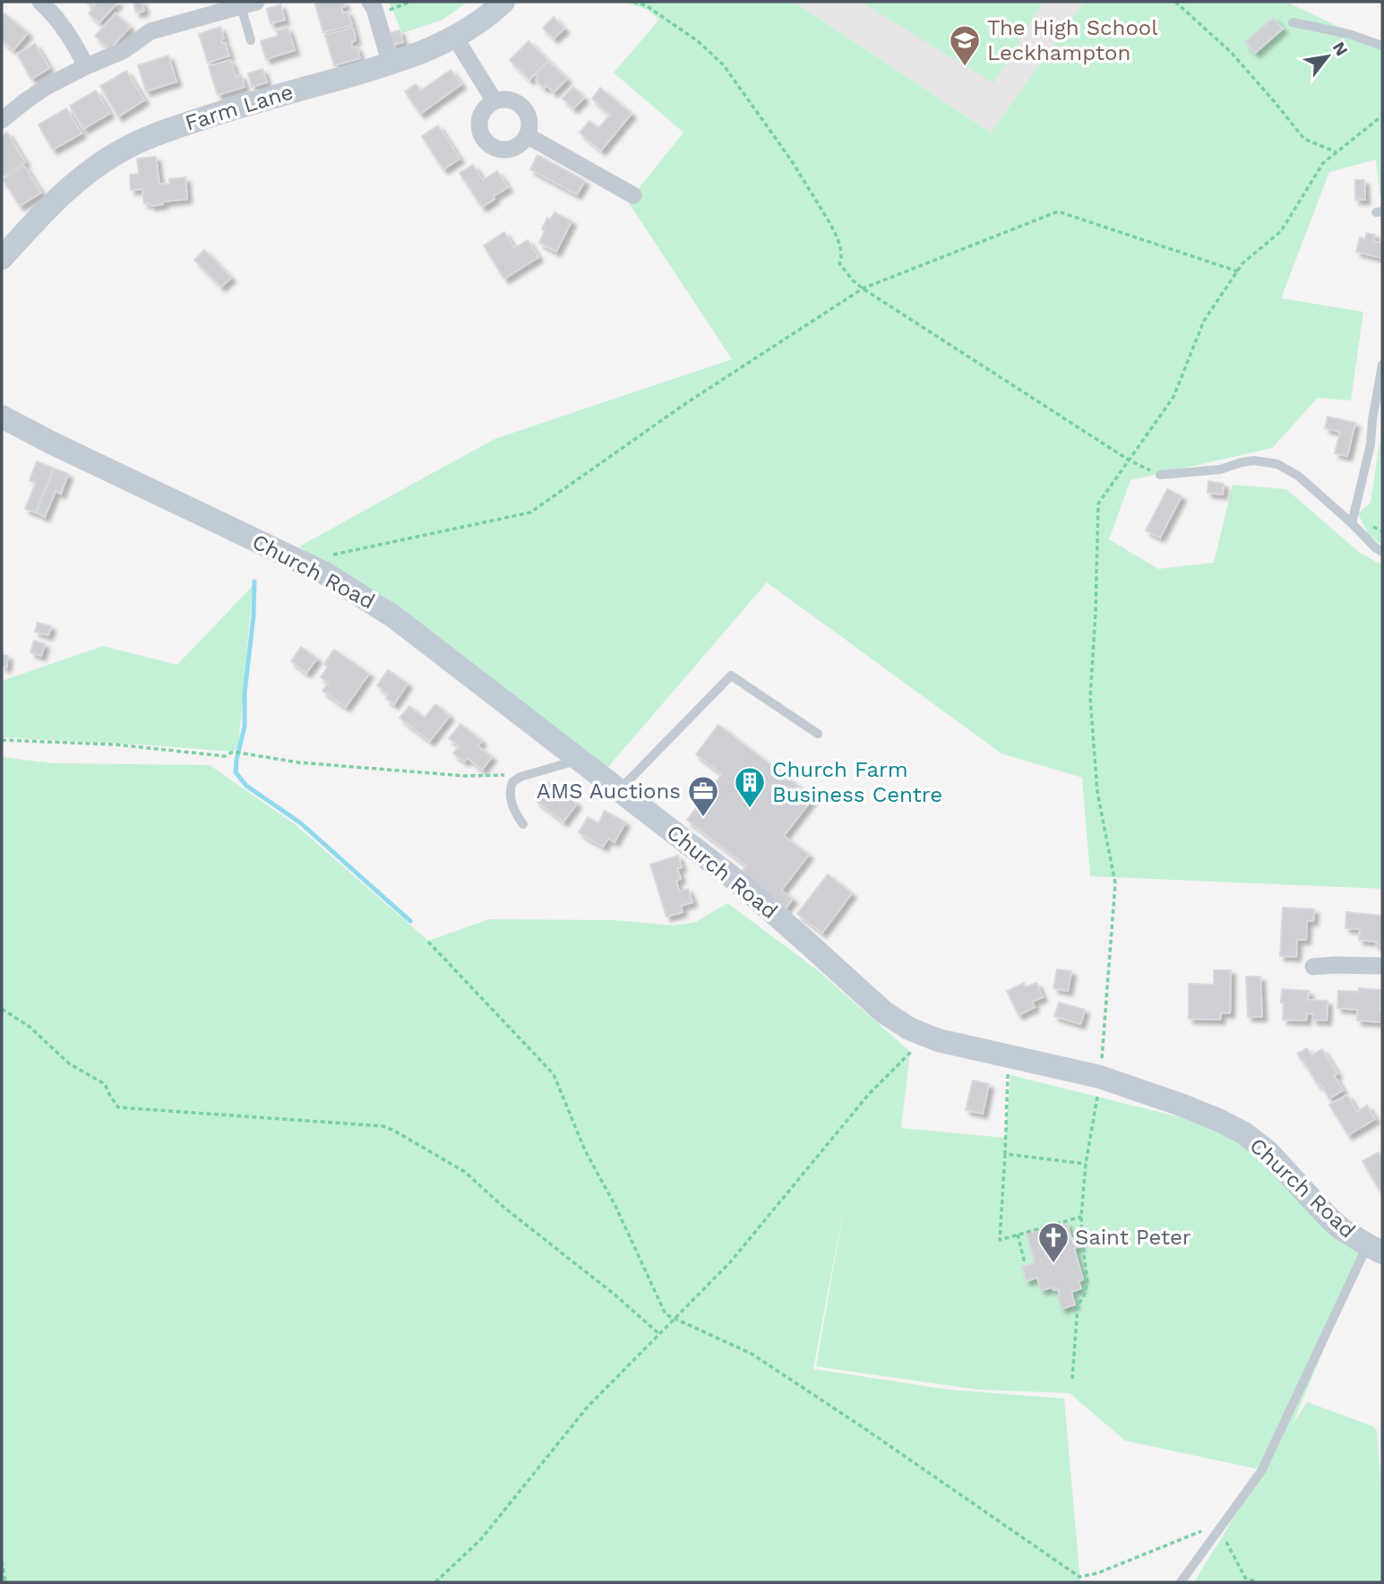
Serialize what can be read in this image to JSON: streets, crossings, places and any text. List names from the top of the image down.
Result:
{
  "streets": {
    "street": ["Farm Lane", "Church Road"]
  },
  "places": {
    "school or university": ["The High School Leckhampton"],
    "building": ["Church Farm Business Centre"],
    "office": ["AMS Auctions"],
    "church": ["Saint Peter"]
  },
  "north": "top right"
}
